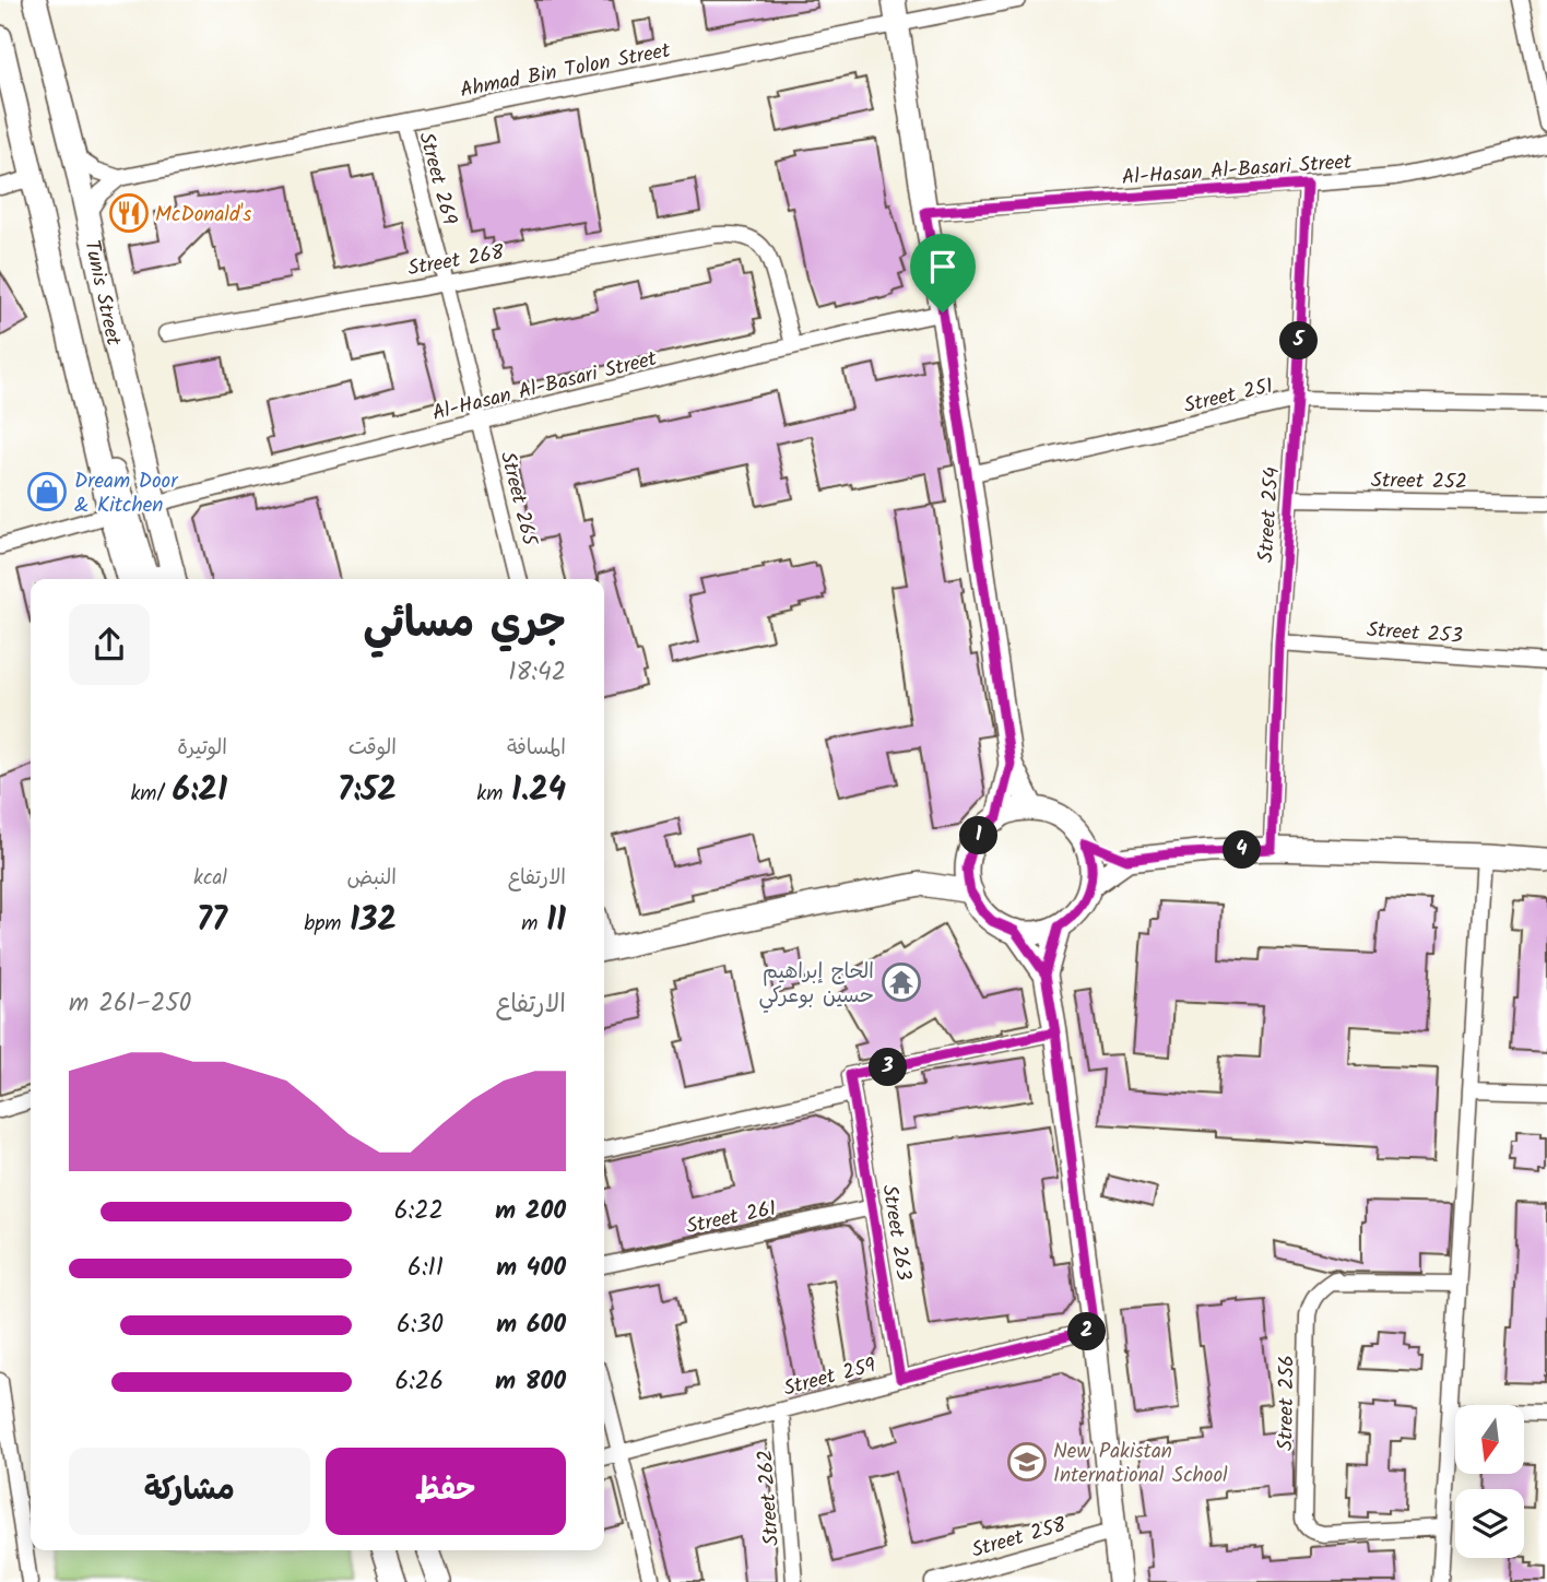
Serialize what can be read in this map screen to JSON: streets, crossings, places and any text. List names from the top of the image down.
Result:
{
  "streets": {
    "street": [
      "Ahmad Bin Tolon Street",
      "Al-Hasan Al-Basari Street",
      "Street 269",
      "Street 268",
      "Tunis Street",
      "Street 251",
      "Street 252",
      "Street 265",
      "Street 254",
      "Street 253",
      "Street 261",
      "Street 263",
      "Street 259",
      "Street 256",
      "Street 262",
      "Street 258"
    ]
  },
  "crossings": [
    ["Ahmad Bin Tolon Street", "Street 269"],
    ["Al-Hasan Al-Basari Street", "Street 269"],
    ["Al-Hasan Al-Basari Street", "Street 268"],
    ["Al-Hasan Al-Basari Street", "Tunis Street"],
    ["Al-Hasan Al-Basari Street", "Street 265"],
    ["Al-Hasan Al-Basari Street", "Street 254"],
    ["Street 269", "Street 268"],
    ["Street 269", "Street 265"],
    ["Street 251", "Street 254"],
    ["Street 252", "Street 254"],
    ["Street 254", "Street 253"],
    ["Street 261", "Street 263"],
    ["Street 263", "Street 259"],
    ["Street 259", "Street 262"]
  ],
  "places": {
    "restaurant": ["McDonald's"],
    "shop": ["Dream Door & Kitchen"],
    "temple": ["الحاج إبراهيم حسين بوعركي"],
    "school or university": ["New Pakistan International School"]
  },
  "north": "bottom",
  "page": {
    "pins": [
      "5",
      "1",
      "4",
      "3",
      "2"
    ],
    "heading": ["جري مسائي", "18:42"],
    "stats": [
      ["المسافة", "1.24 km"],
      ["الوقت", "7:52"],
      ["الوتيرة", "6:21 /km"],
      ["الارتفاع", "11 m"],
      ["النبض", "132 bpm"],
      ["kcal", "77"]
    ],
    "chart": ["الارتفاع", "250–261 m"],
    "list": [
      {
        "name": "200 m",
        "note": "6:22"
      },
      {
        "name": "400 m",
        "note": "6:11"
      },
      {
        "name": "600 m",
        "note": "6:30"
      },
      {
        "name": "800 m",
        "note": "6:26"
      }
    ],
    "buttons": ["حفظ", "مشاركة"]
  }
}
